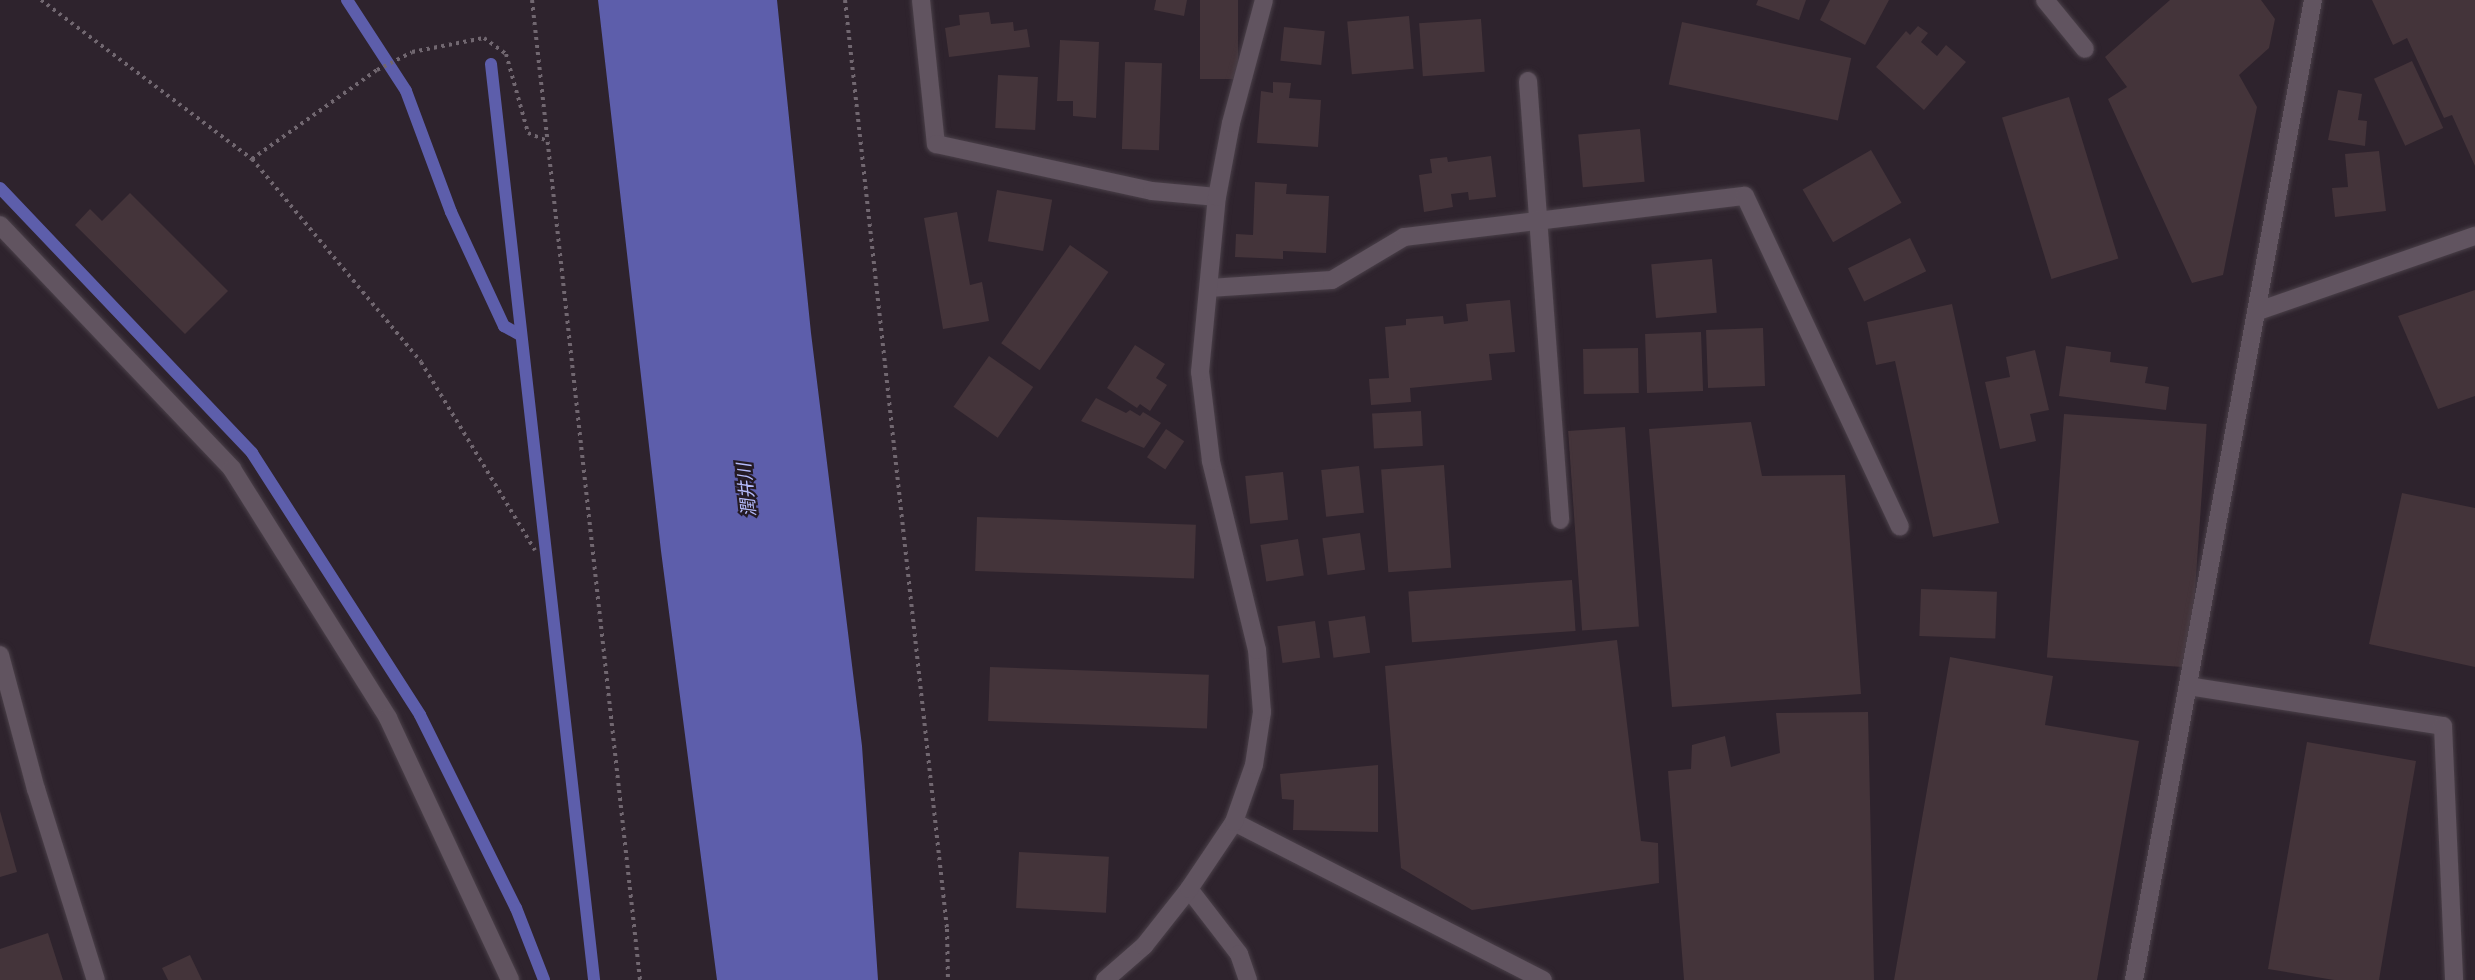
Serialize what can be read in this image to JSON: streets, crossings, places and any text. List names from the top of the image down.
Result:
{
  "water": ["潤井川"]
}
